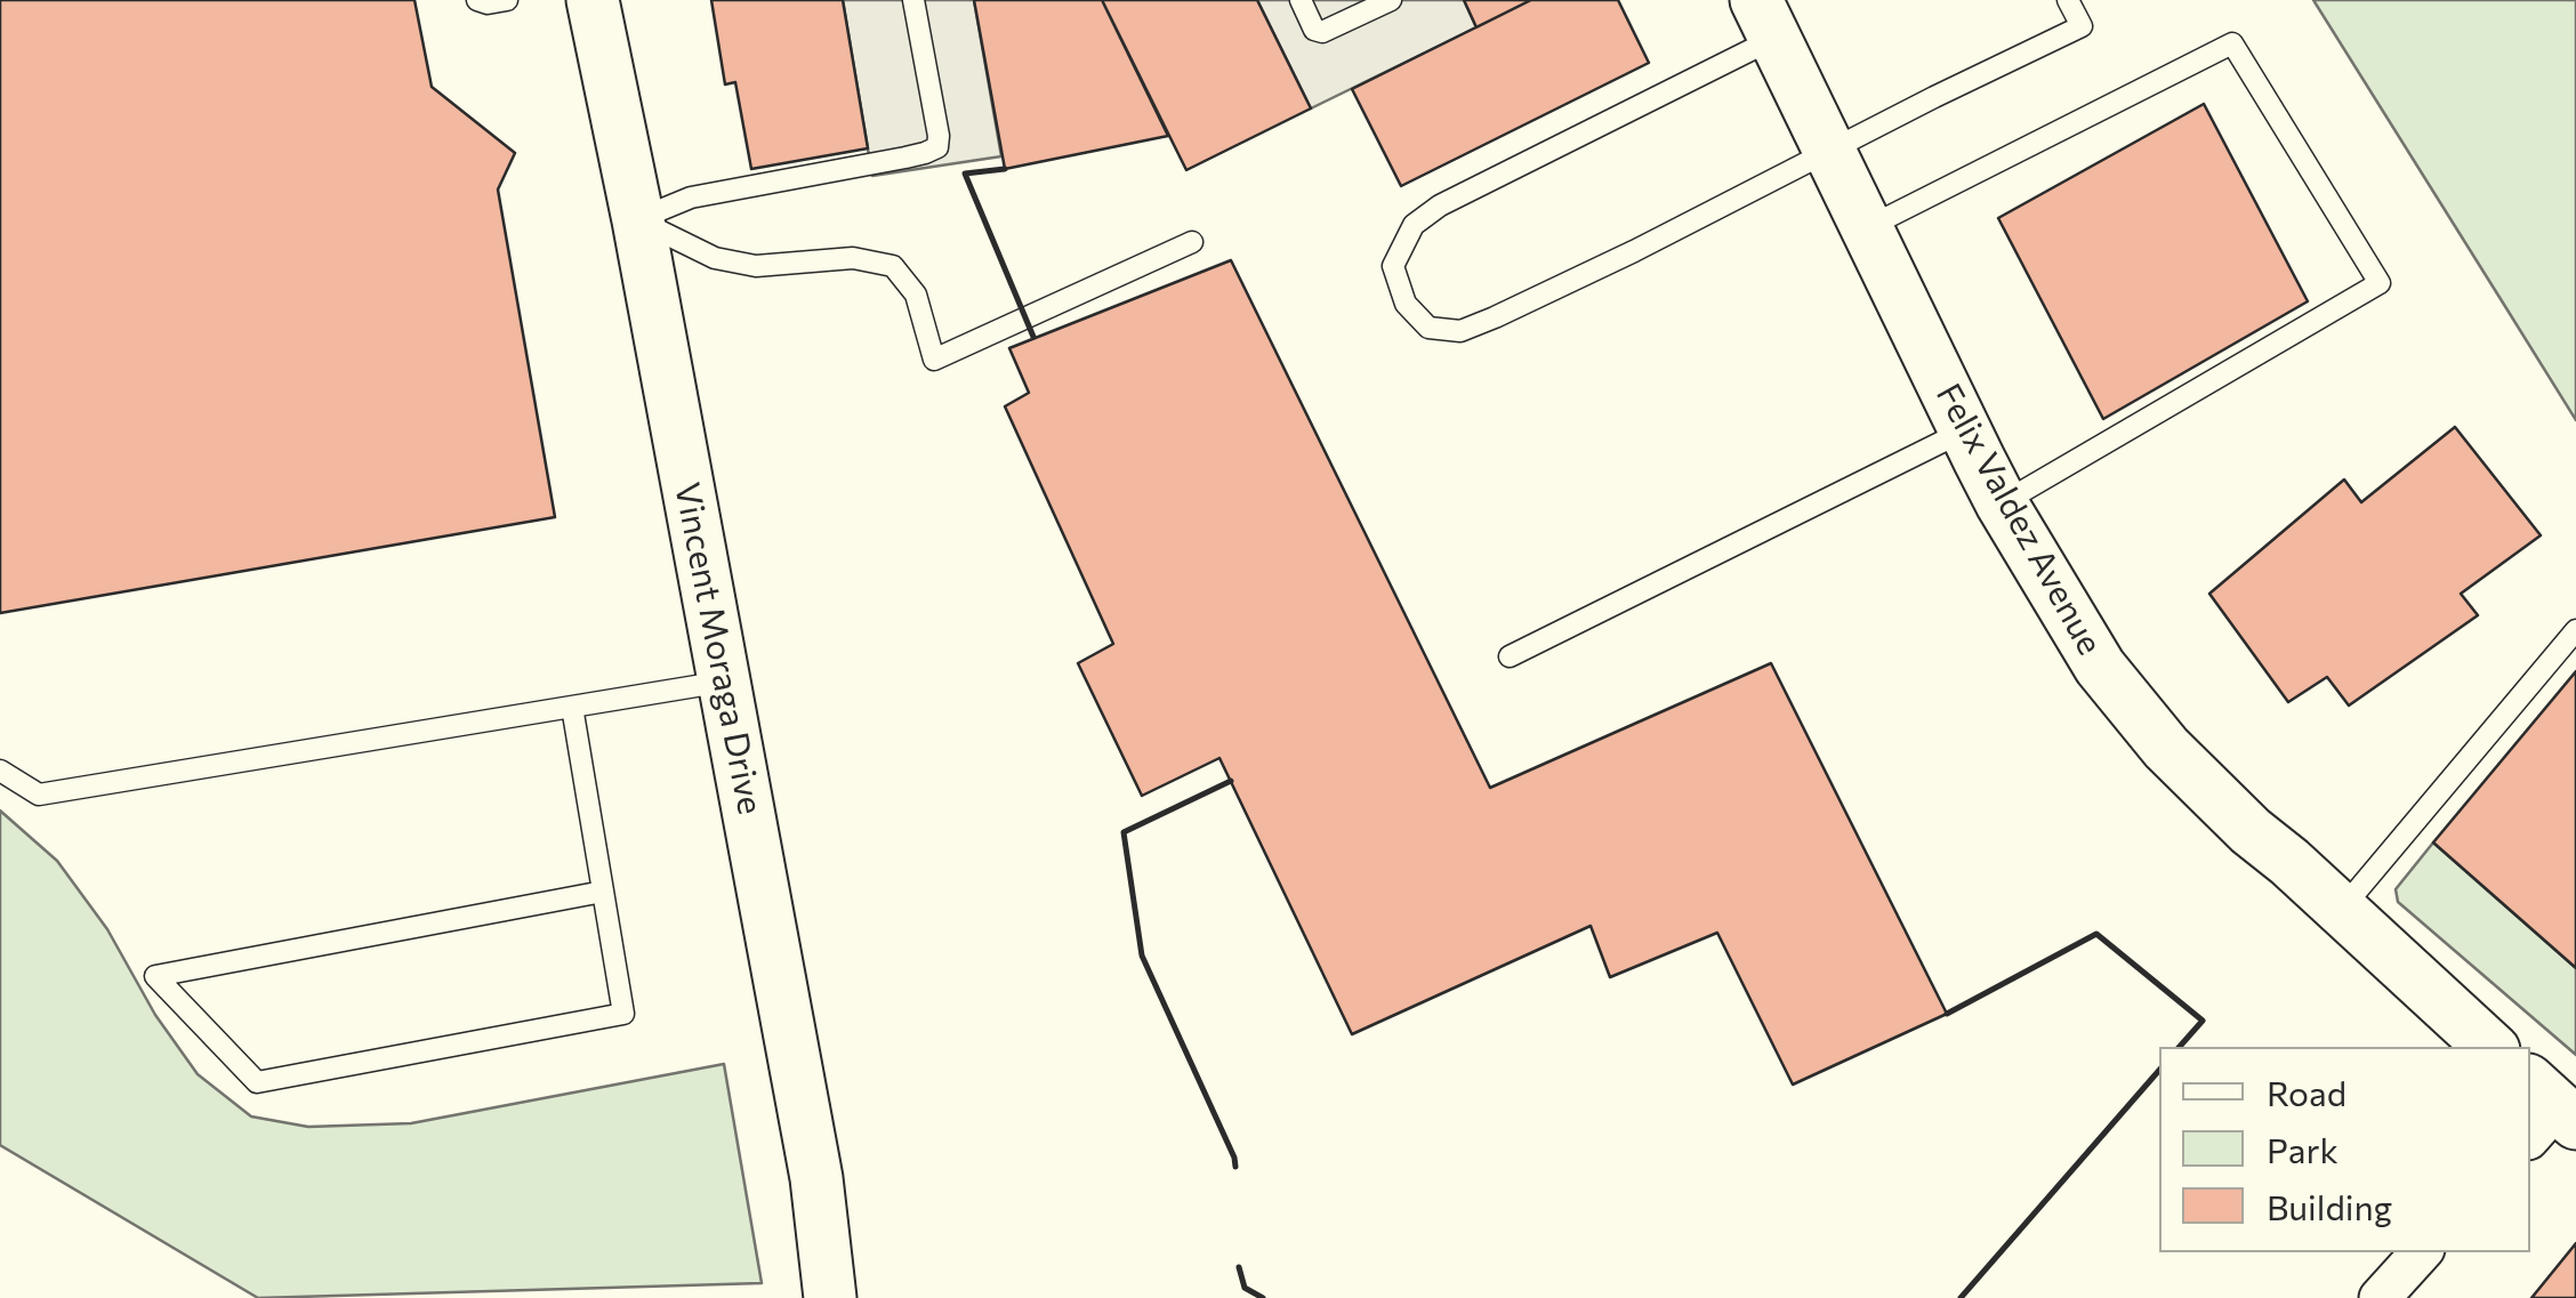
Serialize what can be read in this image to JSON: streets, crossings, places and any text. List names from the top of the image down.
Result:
{
  "streets": {
    "street": ["Felix Valdez Avenue", "Vincent Moraga Drive"]
  },
  "legend": ["Road", "Park", "Building"]
}
